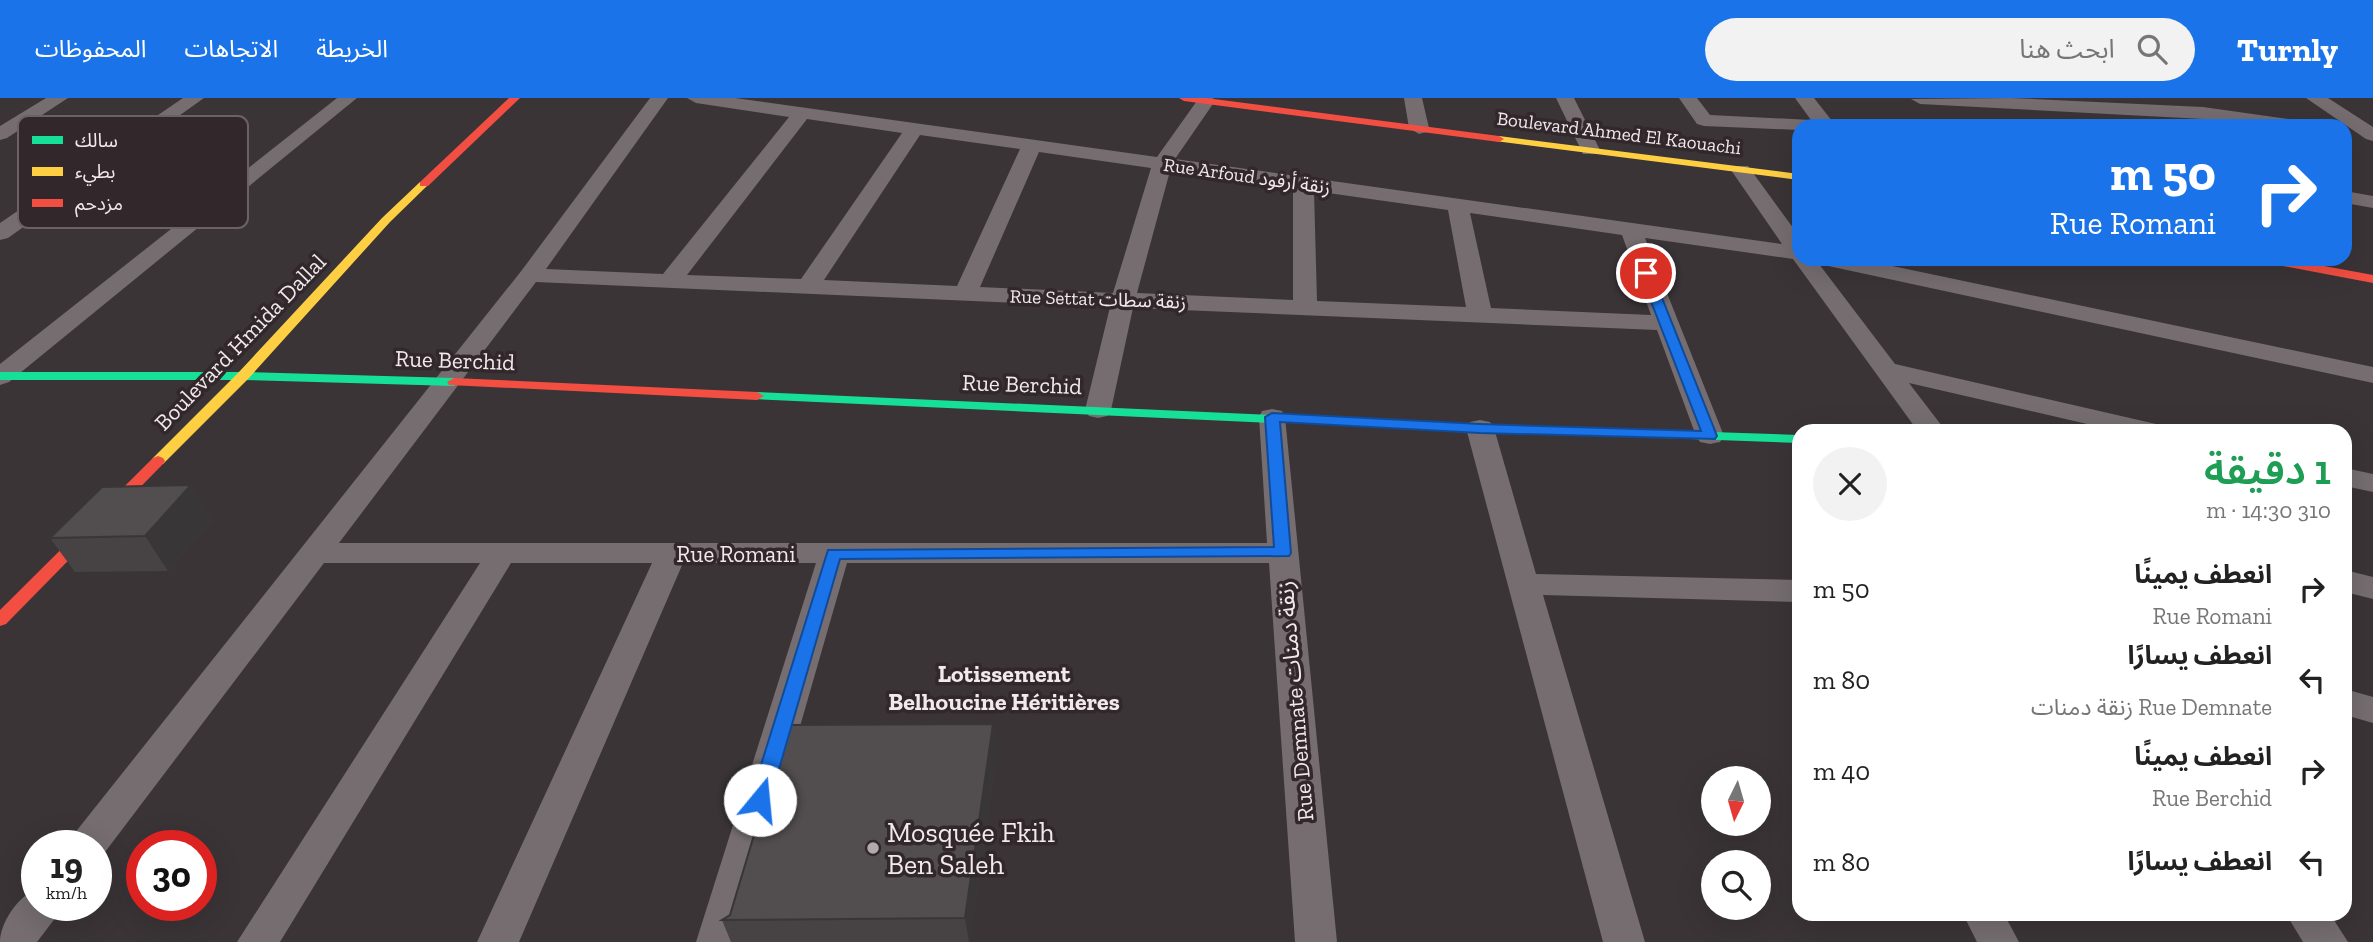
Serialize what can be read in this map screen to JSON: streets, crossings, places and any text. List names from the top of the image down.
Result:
{
  "streets": {
    "street": [
      "Boulevard Ahmed El Kaouachi",
      "Rue Arfoud زنقة أرفود",
      "Rue Settat زنقة سطات",
      "Boulevard Hmida Dallal",
      "Rue Berchid",
      "Rue Romani",
      "Rue Demnate زنقة دمنات"
    ]
  },
  "crossings": [
    ["Boulevard Hmida Dallal", "Rue Berchid"],
    ["Rue Berchid", "Rue Demnate زنقة دمنات"],
    ["Rue Romani", "Rue Demnate زنقة دمنات"]
  ],
  "districts": ["Lotissement Belhoucine Héritières"],
  "places": ["Mosquée Fkih Ben Saleh"],
  "legend": ["سالك", "بطيء", "مزدحم"],
  "north": "bottom",
  "page": {
    "header": "Turnly",
    "search": "ابحث هنا",
    "nav": ["الخريطة", "الاتجاهات", "المحفوظات"],
    "turn": ["50 m", "Rue Romani"],
    "heading": ["1 دقيقة", "310 m · 14:30"],
    "list": [
      {
        "name": "انعطف يمينًا",
        "note": "Rue Romani",
        "value": "50 m"
      },
      {
        "name": "انعطف يسارًا",
        "note": "Rue Demnate زنقة دمنات",
        "value": "80 m"
      },
      {
        "name": "انعطف يمينًا",
        "note": "Rue Berchid",
        "value": "40 m"
      },
      {
        "name": "انعطف يسارًا",
        "value": "80 m"
      }
    ],
    "speed": "19 km/h",
    "limit": "30"
  }
}
